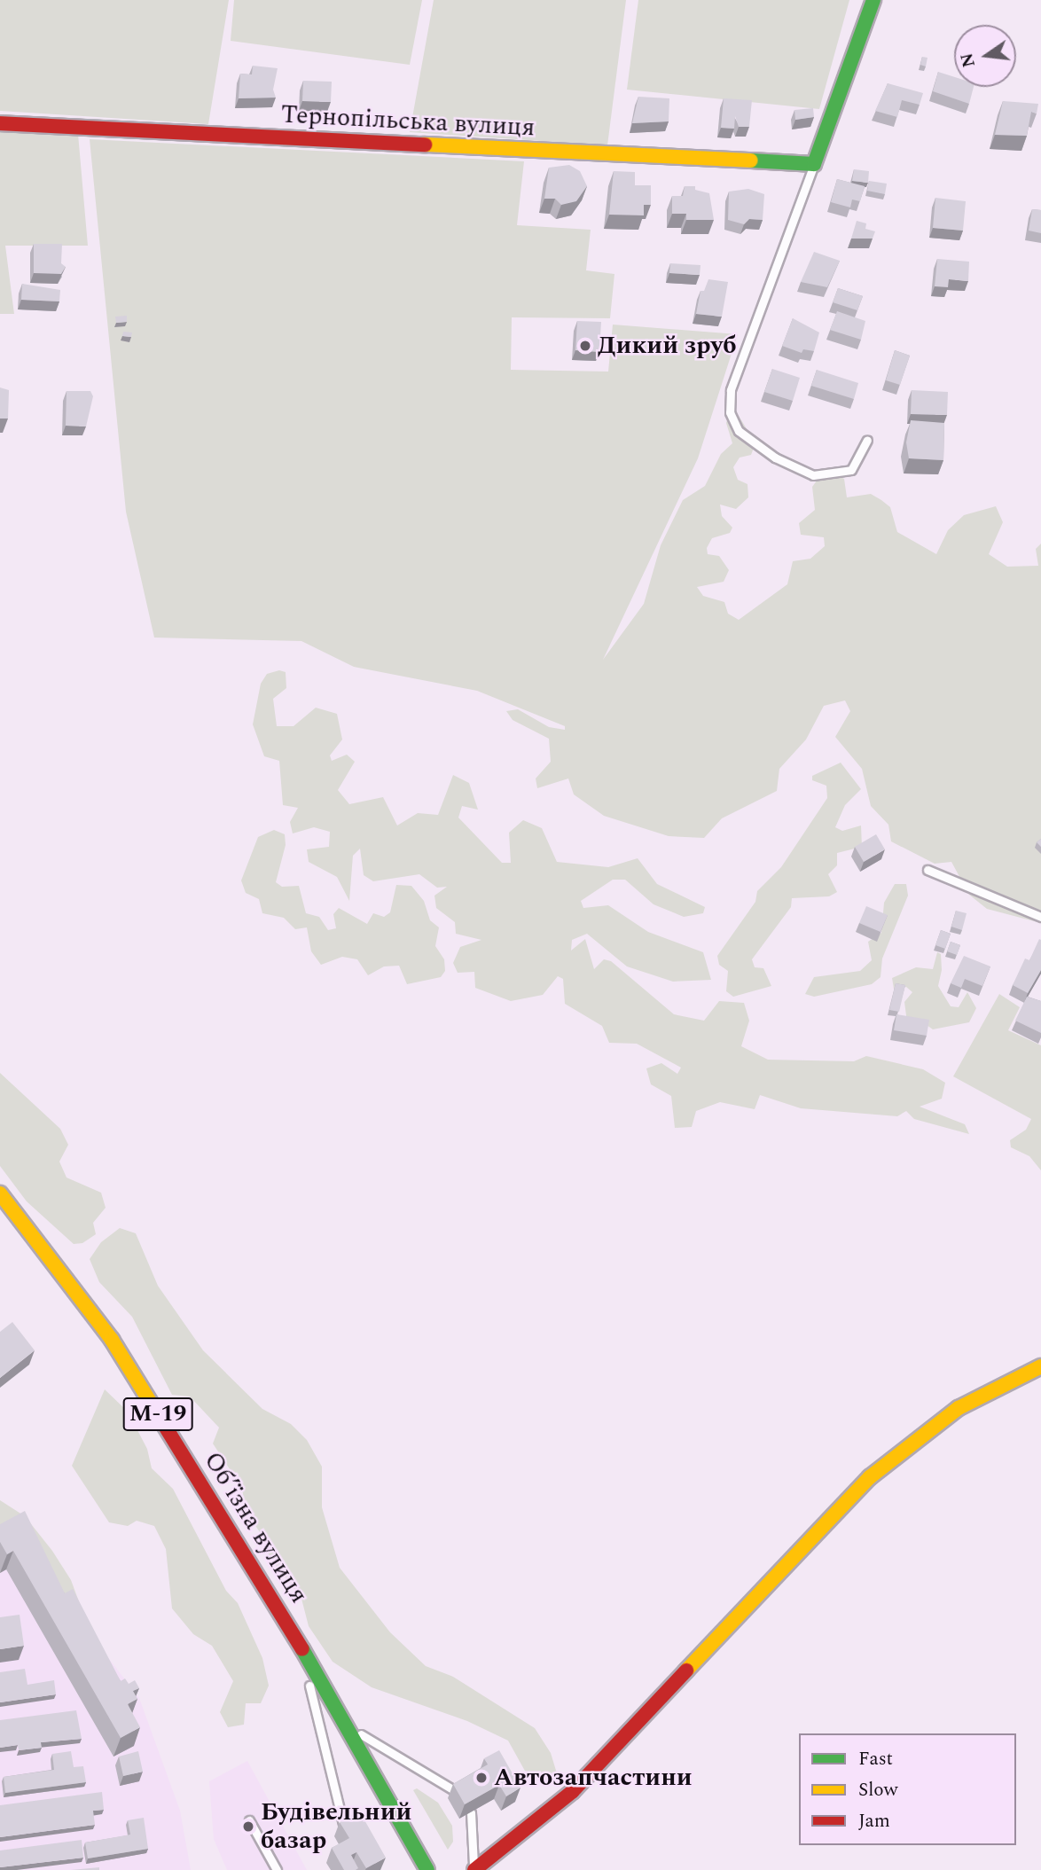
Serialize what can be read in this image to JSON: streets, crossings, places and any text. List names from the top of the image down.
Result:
{
  "streets": {
    "main road": ["Тернопільська вулиця", "М-19", "Обʼїзна вулиця"]
  },
  "places": ["Дикий зруб", "Автозапчастини", "Будівельний базар"],
  "legend": ["Fast", "Slow", "Jam"],
  "north": "left"
}
